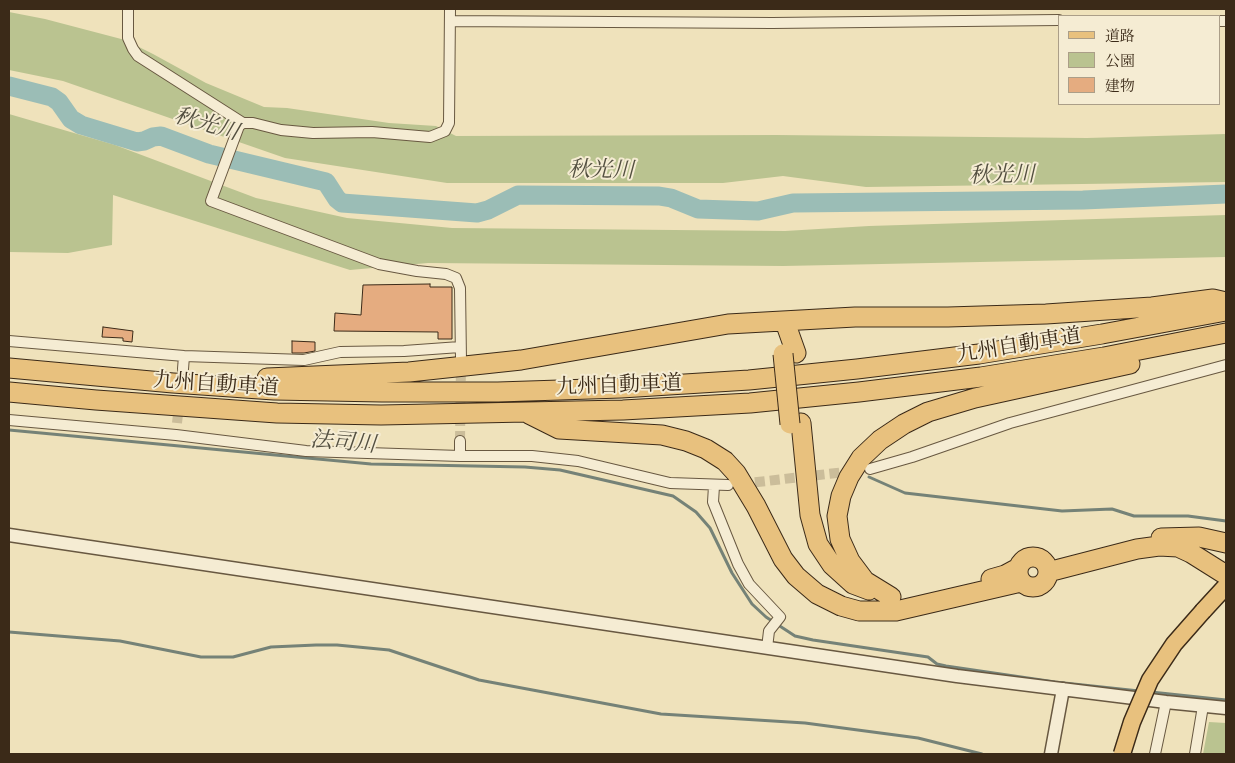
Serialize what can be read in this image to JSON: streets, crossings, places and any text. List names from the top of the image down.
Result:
{
  "streets": {
    "highway": ["九州自動車道"]
  },
  "water": ["秋光川", "法司川"],
  "legend": ["道路", "公園", "建物"]
}
